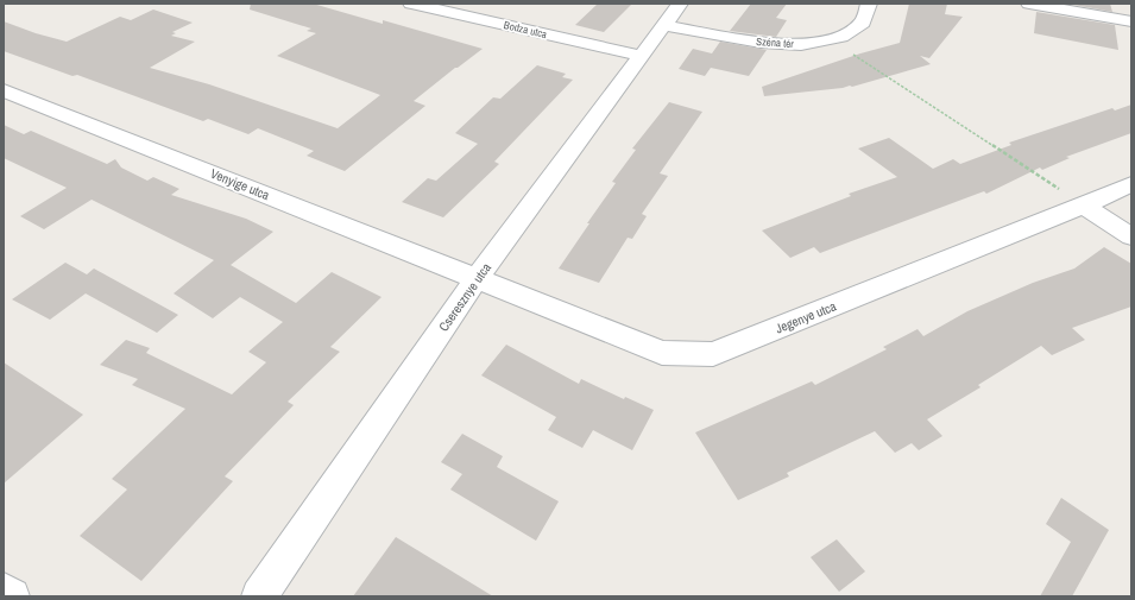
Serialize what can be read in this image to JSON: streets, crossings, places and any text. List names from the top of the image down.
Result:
{
  "streets": {
    "street": [
      "Bodza utca",
      "Széna tér",
      "Venyige utca",
      "Cseresznye utca",
      "Jegenye utca"
    ]
  },
  "crossings": [
    ["Bodza utca", "Cseresznye utca"],
    ["Széna tér", "Cseresznye utca"],
    ["Venyige utca", "Cseresznye utca"],
    ["Venyige utca", "Jegenye utca"],
    ["Cseresznye utca", "Jegenye utca"]
  ]
}
